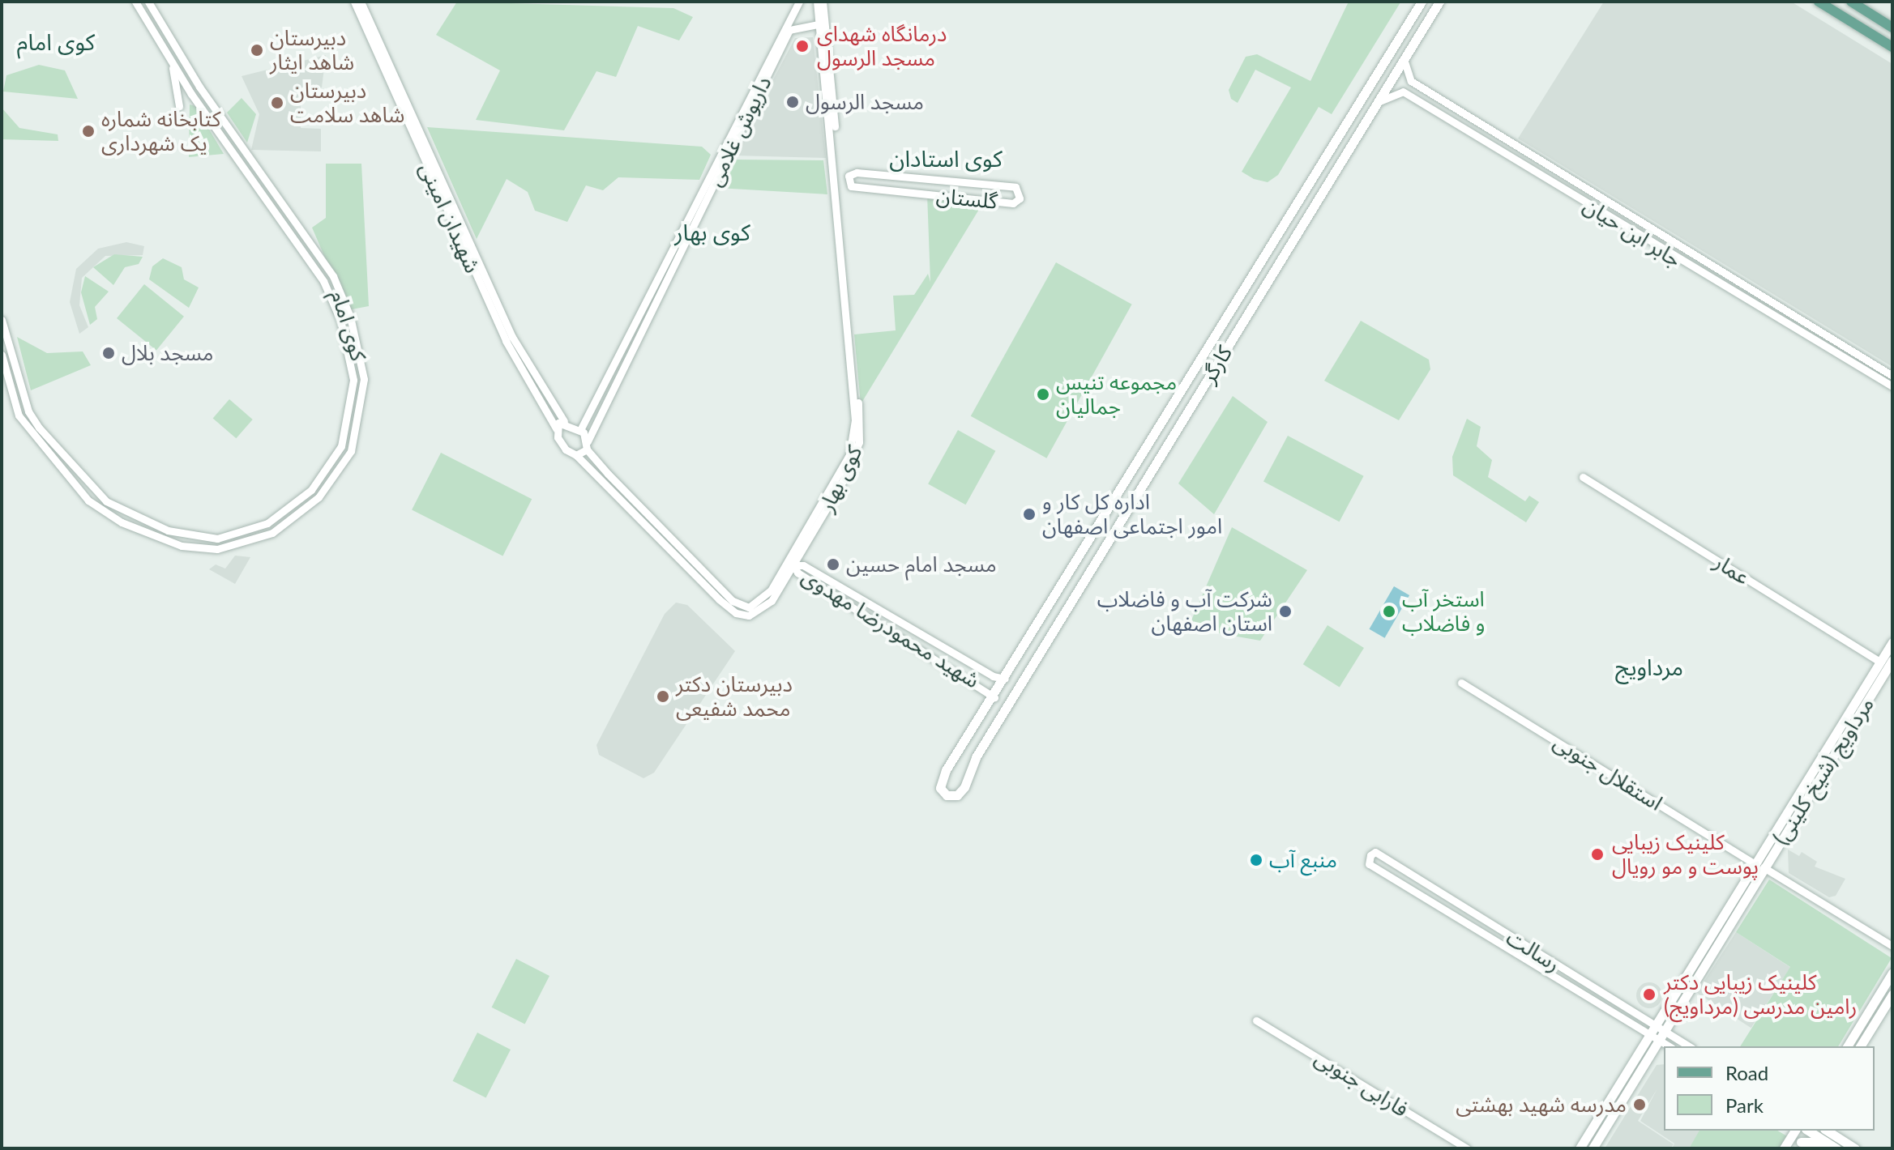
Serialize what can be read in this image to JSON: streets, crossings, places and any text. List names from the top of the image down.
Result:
{
  "streets": {
    "main road": ["کارگر", "مرداویج (شیخ کلینی)"],
    "street": [
      "داریوش غلامی",
      "گلستان",
      "شهیدان امینی",
      "جابر ابن حیان",
      "کوی امام",
      "کوی بهار",
      "عمار",
      "شهید محمودرضا مهدوی",
      "استقلال جنوبی",
      "رسالت",
      "فارابی جنوبی"
    ]
  },
  "crossings": [
    ["داریوش غلامی", "کوی بهار"],
    ["شهیدان امینی", "کوی بهار"],
    ["کارگر", "شهید محمودرضا مهدوی"],
    ["کوی بهار", "شهید محمودرضا مهدوی"],
    ["عمار", "مرداویج (شیخ کلینی)"],
    ["مرداویج (شیخ کلینی)", "استقلال جنوبی"],
    ["مرداویج (شیخ کلینی)", "رسالت"]
  ],
  "districts": [
    "کوی امام",
    "کوی استادان",
    "کوی بهار",
    "مرداویج"
  ],
  "places": [
    "درمانگاه شهدای مسجد الرسول",
    "دبیرستان شاهد ایثار",
    "مسجد الرسول",
    "دبیرستان شاهد سلامت",
    "کتابخانه شماره یک شهرداری",
    "مسجد بلال",
    "مجموعه تنیس جمالیان",
    "اداره کل کار و امور اجتماعی اصفهان",
    "مسجد امام حسین",
    "شرکت آب و فاضلاب استان اصفهان",
    "استخر آب و فاضلاب",
    "دبیرستان دکتر محمد شفیعی",
    "کلینیک زیبایی پوست و مو رویال",
    "منبع آب",
    "کلینیک زیبایی دکتر رامین مدرسی (مرداویج)",
    "مدرسه شهید بهشتی"
  ],
  "legend": ["Road", "Park"]
}
